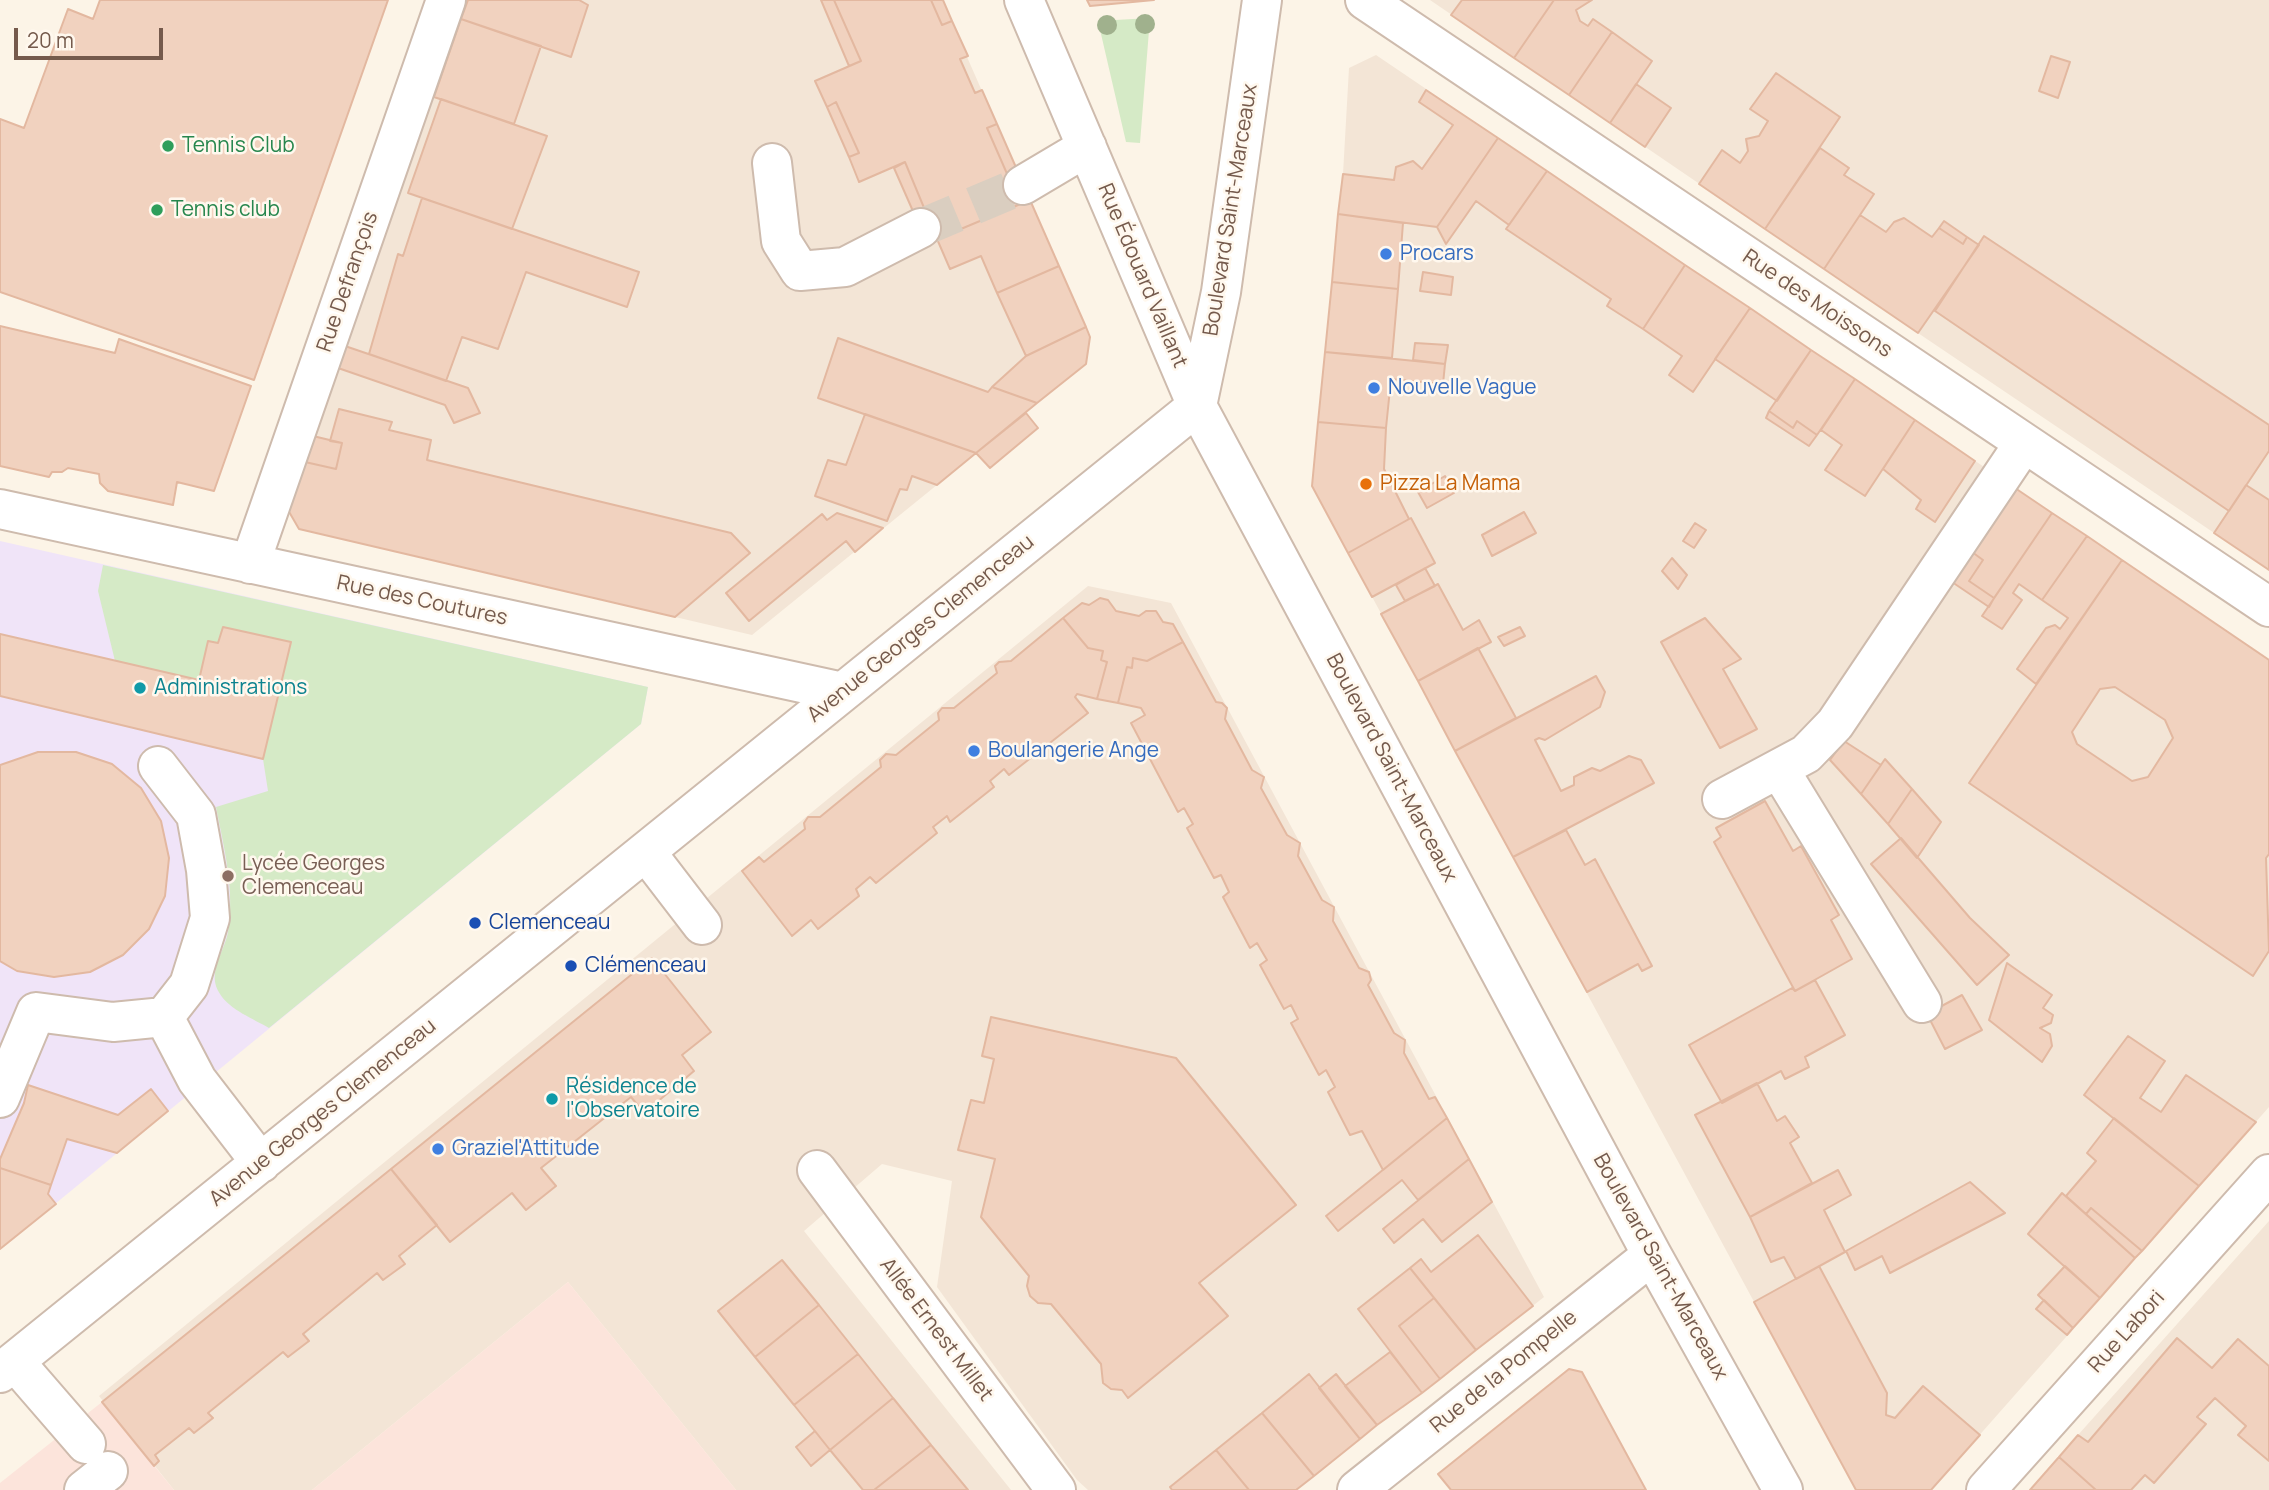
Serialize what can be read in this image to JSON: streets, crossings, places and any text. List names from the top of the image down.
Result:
{
  "streets": {
    "street": [
      "Boulevard Saint-Marceaux",
      "Rue Édouard Vaillant",
      "Rue Defrançois",
      "Rue des Moissons",
      "Rue des Coutures",
      "Avenue Georges Clemenceau",
      "Allée Ernest Millet",
      "Rue Labori",
      "Rue de la Pompelle"
    ]
  },
  "crossings": [
    ["Boulevard Saint-Marceaux", "Rue Édouard Vaillant"],
    ["Boulevard Saint-Marceaux", "Avenue Georges Clemenceau"],
    ["Boulevard Saint-Marceaux", "Rue de la Pompelle"],
    ["Rue Édouard Vaillant", "Avenue Georges Clemenceau"],
    ["Rue Defrançois", "Rue des Coutures"],
    ["Rue des Coutures", "Avenue Georges Clemenceau"]
  ],
  "places": [
    "Tennis Club",
    "Tennis club",
    "Procars",
    "Nouvelle Vague",
    "Pizza La Mama",
    "Administrations",
    "Boulangerie Ange",
    "Lycée Georges Clemenceau",
    "Clemenceau",
    "Clémenceau",
    "Résidence de l'Observatoire",
    "Graziel'Attitude"
  ],
  "scale_bar": "20 m"
}
